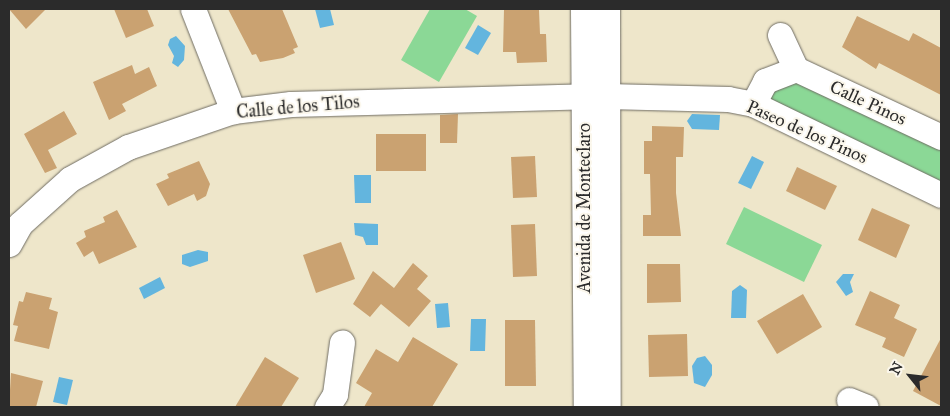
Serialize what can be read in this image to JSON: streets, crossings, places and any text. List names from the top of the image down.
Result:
{
  "streets": {
    "street": [
      "Calle Pinos",
      "Calle de los Tilos",
      "Paseo de los Pinos",
      "Avenida de Monteclaro"
    ]
  },
  "crossings": [
    ["Calle de los Tilos", "Paseo de los Pinos"],
    ["Calle de los Tilos", "Avenida de Monteclaro"],
    ["Paseo de los Pinos", "Avenida de Monteclaro"]
  ],
  "north": "top left"
}
